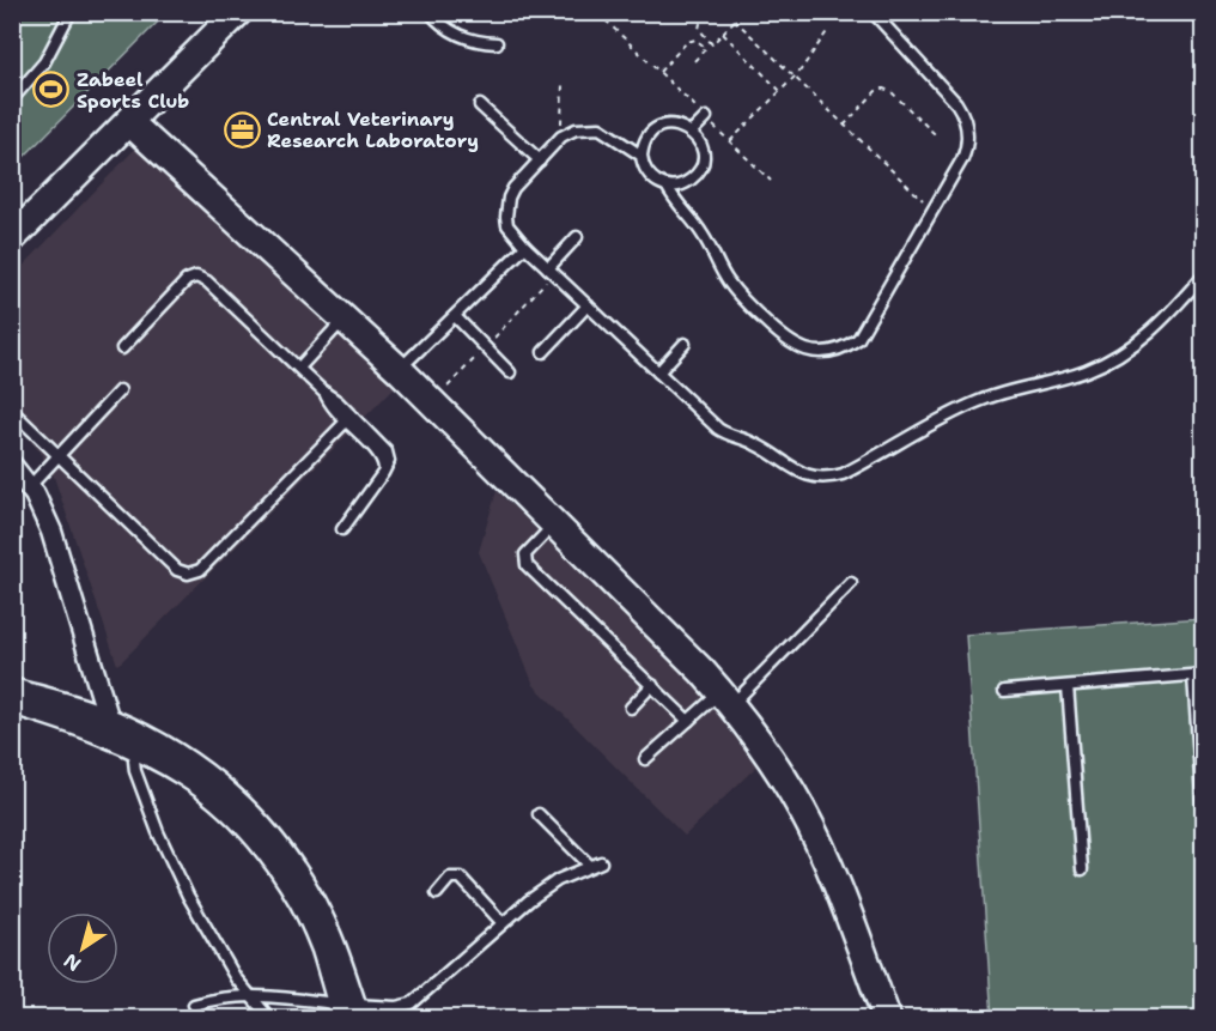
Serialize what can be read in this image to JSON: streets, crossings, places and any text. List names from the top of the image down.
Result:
{
  "places": {
    "sports": ["Zabeel Sports Club"],
    "office": ["Central Veterinary Research Laboratory"]
  },
  "north": "bottom left"
}
